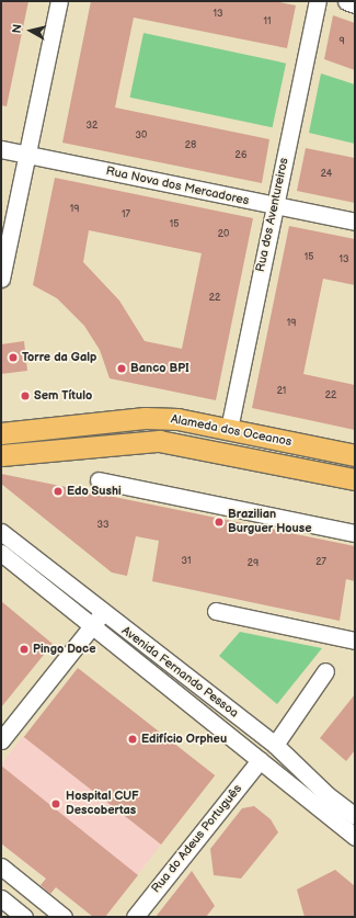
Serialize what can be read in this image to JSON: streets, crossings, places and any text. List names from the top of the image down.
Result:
{
  "streets": {
    "main road": ["Alameda dos Oceanos"],
    "street": [
      "Rua Nova dos Mercadores",
      "Rua dos Aventureiros",
      "Avenida Fernando Pessoa",
      "Rua do Adeus Português"
    ]
  },
  "crossings": [
    ["Rua Nova dos Mercadores", "Rua dos Aventureiros"],
    ["Rua dos Aventureiros", "Alameda dos Oceanos"],
    ["Avenida Fernando Pessoa", "Rua do Adeus Português"]
  ],
  "places": [
    "Torre da Galp",
    "Banco BPI",
    "Sem Título",
    "Edo Sushi",
    "Brazilian Burguer House",
    "Pingo Doce",
    "Edifício Orpheu",
    "Hospital CUF Descobertas"
  ],
  "house_numbers": [
    "13",
    "11",
    "9",
    "32",
    "30",
    "28",
    "26",
    "24",
    "19",
    "17",
    "15",
    "20",
    "15",
    "13",
    "22",
    "19",
    "21",
    "22",
    "33",
    "31",
    "27",
    "29"
  ],
  "north": "left"
}
